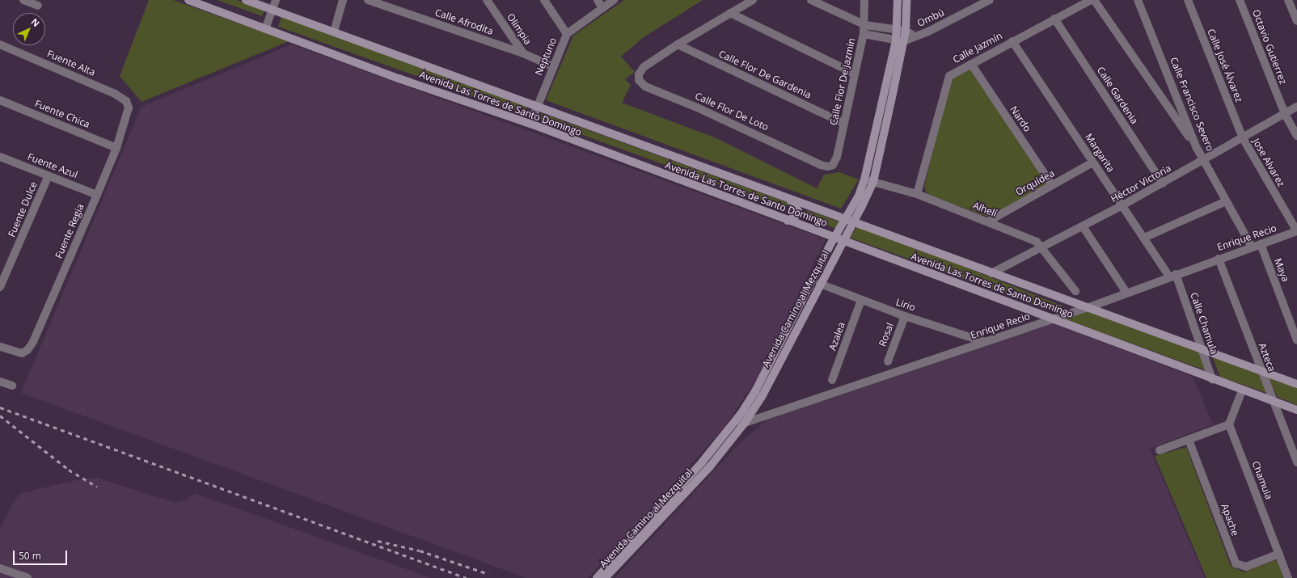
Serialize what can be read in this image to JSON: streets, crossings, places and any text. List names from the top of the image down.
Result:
{
  "streets": {
    "street": [
      "Ombú",
      "Calle Afrodita",
      "Olimpia",
      "Octavio Gutierrez",
      "Calle Jazmín",
      "Neptuno",
      "Fuente Alta",
      "Calle José Álvarez",
      "Calle Flor De Gardenia",
      "Calle Flor De Jazmín",
      "Calle Gardenia",
      "Avenida Las Torres de Santo Domingo",
      "Calle Francisco Severo",
      "Calle Flor De Loto",
      "Fuente Chica",
      "Nardo",
      "Margarita",
      "Jose Alvarez",
      "Fuente Azul",
      "Orquídea",
      "Héctor Victoria",
      "Fuente Dulce",
      "Alhelí",
      "Fuente Regia",
      "Enrique Recio",
      "Maya",
      "Lirio",
      "Avenida Camino al Mezquital",
      "Calle Chamula",
      "Rosal",
      "Azalea",
      "Azteca",
      "Chamula",
      "Apache"
    ]
  },
  "crossings": [
    ["Ombú", "Avenida Camino al Mezquital"],
    ["Calle Afrodita", "Olimpia"],
    ["Calle Afrodita", "Neptuno"],
    ["Octavio Gutierrez", "Héctor Victoria"],
    ["Calle Jazmín", "Calle Gardenia"],
    ["Calle Jazmín", "Nardo"],
    ["Calle Jazmín", "Margarita"],
    ["Calle Jazmín", "Alhelí"],
    ["Neptuno", "Avenida Las Torres de Santo Domingo"],
    ["Fuente Alta", "Fuente Regia"],
    ["Calle José Álvarez", "Jose Alvarez"],
    ["Calle José Álvarez", "Héctor Victoria"],
    ["Calle Flor De Gardenia", "Calle Flor De Jazmín"],
    ["Calle Flor De Gardenia", "Calle Flor De Loto"],
    ["Calle Flor De Jazmín", "Calle Flor De Loto"],
    ["Calle Gardenia", "Héctor Victoria"],
    ["Avenida Las Torres de Santo Domingo", "Héctor Victoria"],
    ["Avenida Las Torres de Santo Domingo", "Enrique Recio"],
    ["Avenida Las Torres de Santo Domingo", "Avenida Camino al Mezquital"],
    ["Avenida Las Torres de Santo Domingo", "Calle Chamula"],
    ["Avenida Las Torres de Santo Domingo", "Azteca"],
    ["Calle Francisco Severo", "Héctor Victoria"],
    ["Calle Francisco Severo", "Enrique Recio"],
    ["Fuente Chica", "Fuente Regia"],
    ["Nardo", "Orquídea"],
    ["Margarita", "Orquídea"],
    ["Margarita", "Héctor Victoria"],
    ["Margarita", "Enrique Recio"],
    ["Margarita", "Calle Chamula"],
    ["Jose Alvarez", "Héctor Victoria"],
    ["Jose Alvarez", "Enrique Recio"],
    ["Fuente Azul", "Fuente Dulce"],
    ["Fuente Azul", "Fuente Regia"],
    ["Orquídea", "Alhelí"],
    ["Héctor Victoria", "Alhelí"],
    ["Alhelí", "Avenida Camino al Mezquital"],
    ["Enrique Recio", "Maya"],
    ["Enrique Recio", "Lirio"],
    ["Enrique Recio", "Avenida Camino al Mezquital"],
    ["Enrique Recio", "Calle Chamula"],
    ["Enrique Recio", "Azteca"],
    ["Lirio", "Avenida Camino al Mezquital"],
    ["Lirio", "Rosal"],
    ["Lirio", "Azalea"],
    ["Chamula", "Apache"]
  ],
  "scale_bar": "50 m",
  "north": "top right"
}
